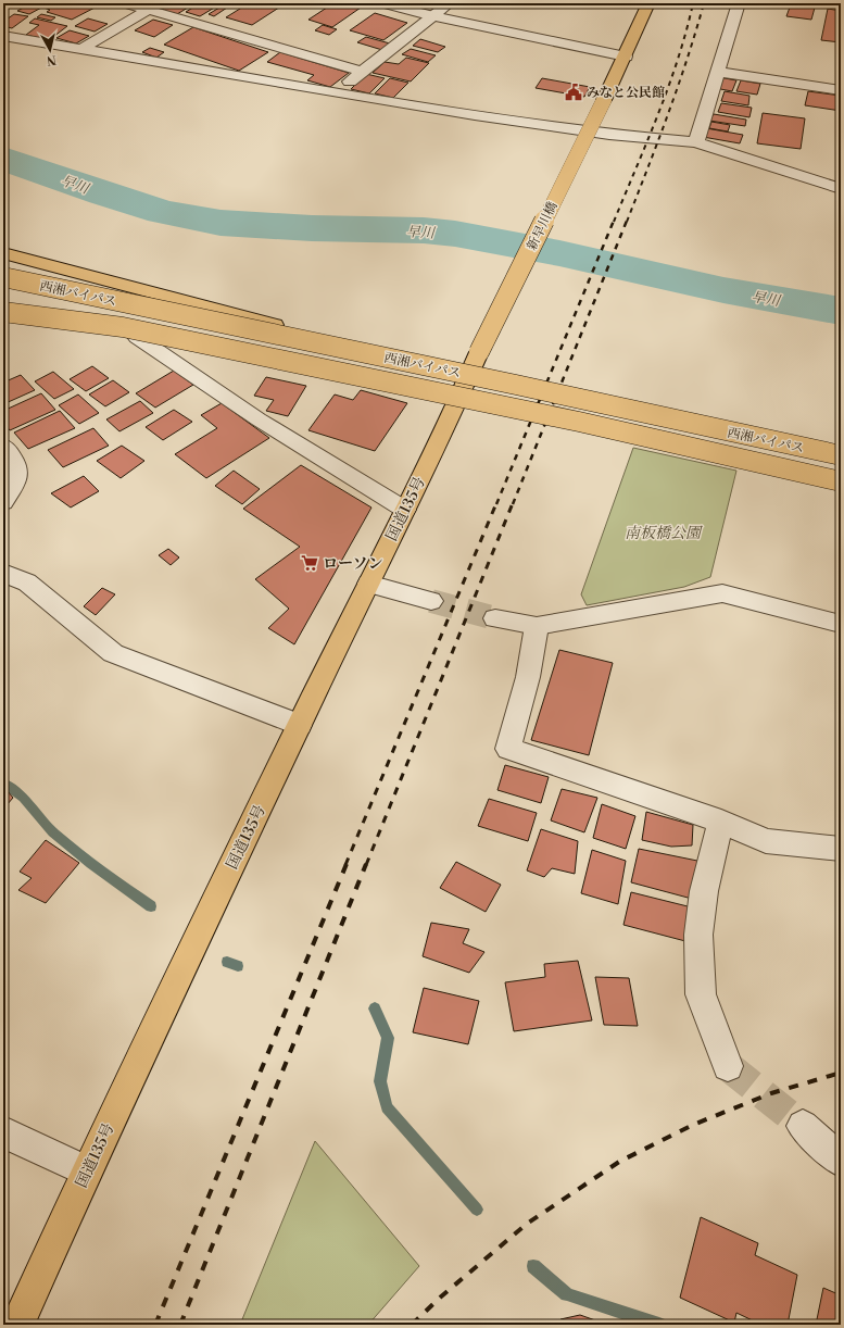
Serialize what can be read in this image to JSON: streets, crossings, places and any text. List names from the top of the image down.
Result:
{
  "streets": {
    "highway": ["新早川橋", "西湘バイパス", "国道135号"]
  },
  "crossings": [
    ["新早川橋", "国道135号"]
  ],
  "water": ["早川"],
  "parks": ["南板橋公園"],
  "places": {
    "public building": ["みなと公民館"],
    "supermarket": ["ローソン"]
  },
  "north": "bottom"
}
